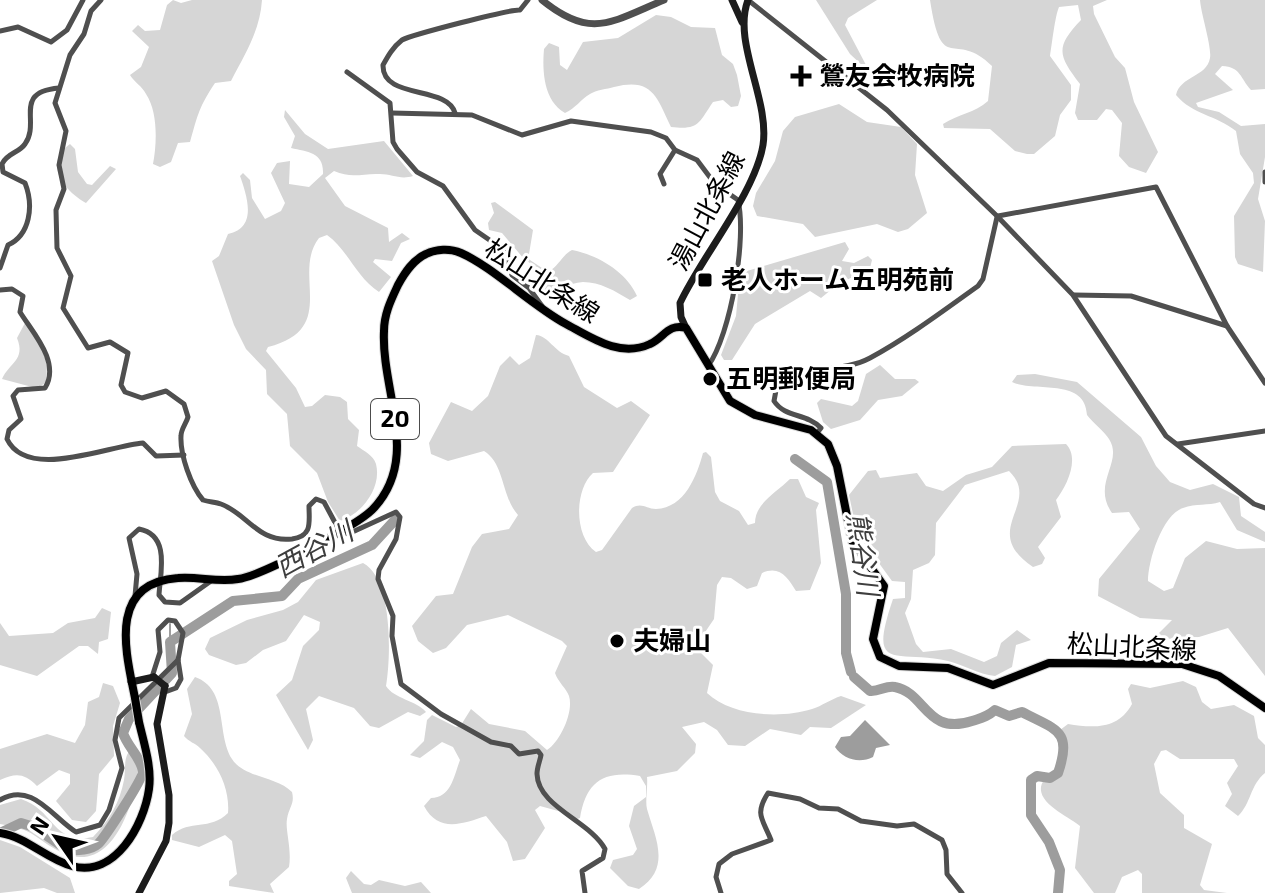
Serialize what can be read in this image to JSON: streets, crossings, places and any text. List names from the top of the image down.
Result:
{
  "streets": {
    "main road": ["湯山北条線", "松山北条線", "20"]
  },
  "crossings": [
    ["湯山北条線", "松山北条線"]
  ],
  "water": ["西谷川", "熊谷川"],
  "places": {
    "health": ["鶯友会牧病院"],
    "transit": ["老人ホーム五明苑前"],
    "other": ["五明郵便局", "夫婦山"]
  },
  "north": "top left"
}
